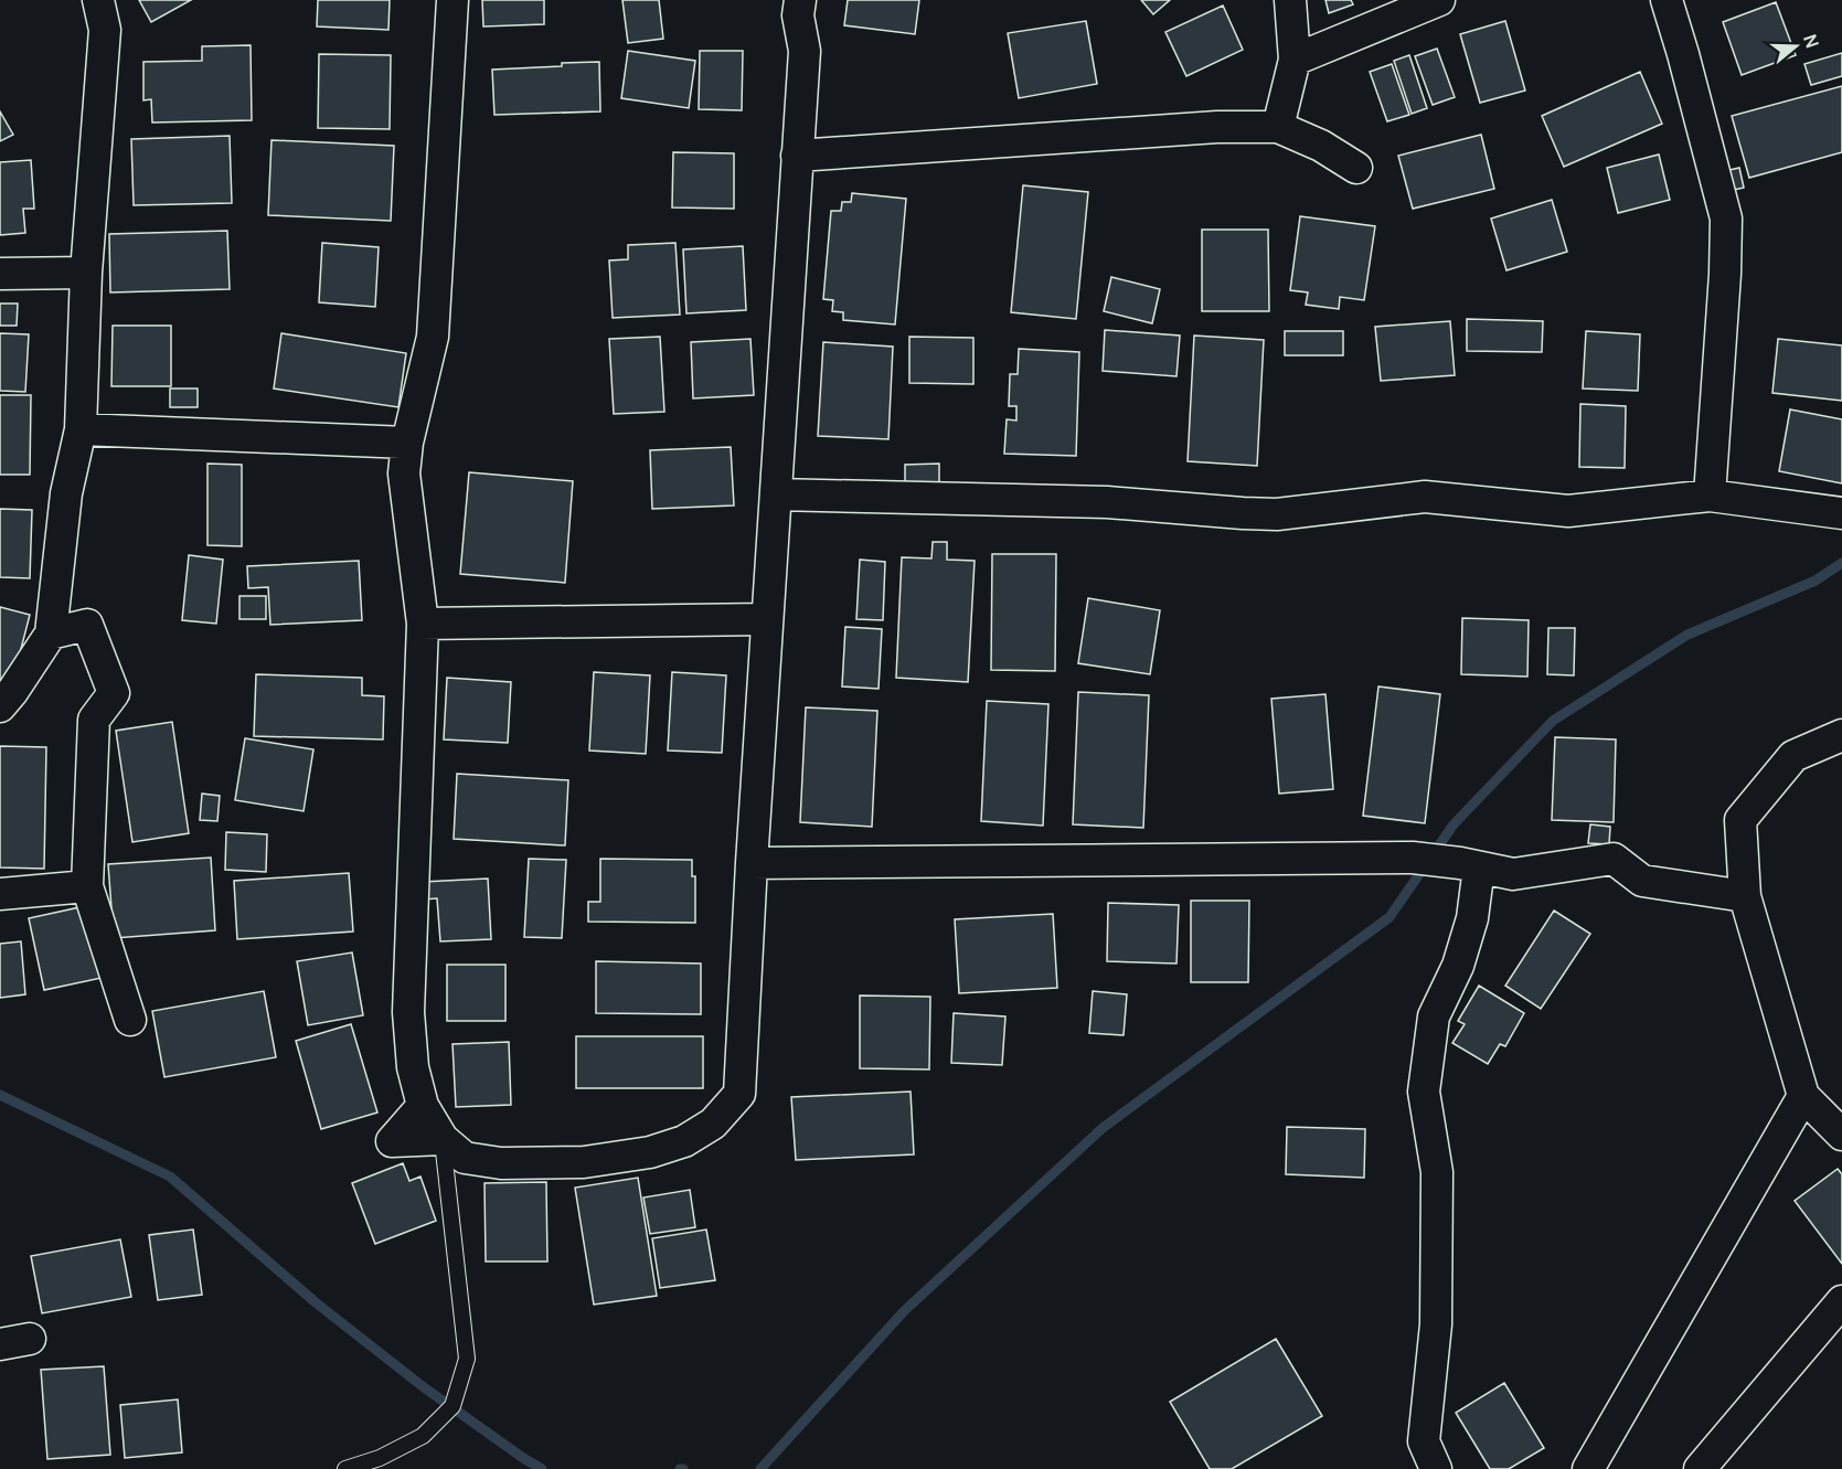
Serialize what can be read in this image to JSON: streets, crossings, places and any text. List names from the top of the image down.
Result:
{
  "north": "right"
}
